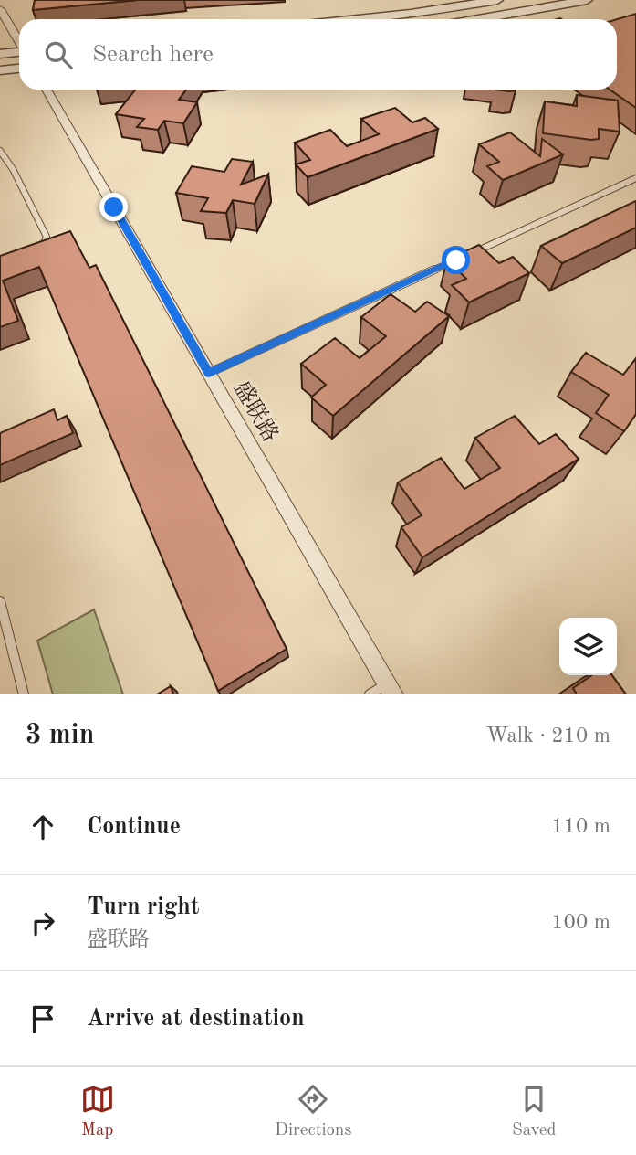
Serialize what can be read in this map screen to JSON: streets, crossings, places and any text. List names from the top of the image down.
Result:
{
  "streets": {
    "street": ["盛联路"]
  },
  "page": {
    "search": "Search here",
    "heading": ["3 min", "Walk · 210 m"],
    "list": [
      ["Continue", "110 m"],
      ["Turn right", "盛联路", "100 m"],
      "Arrive at destination"
    ],
    "nav": ["Map", "Directions", "Saved"]
  }
}
